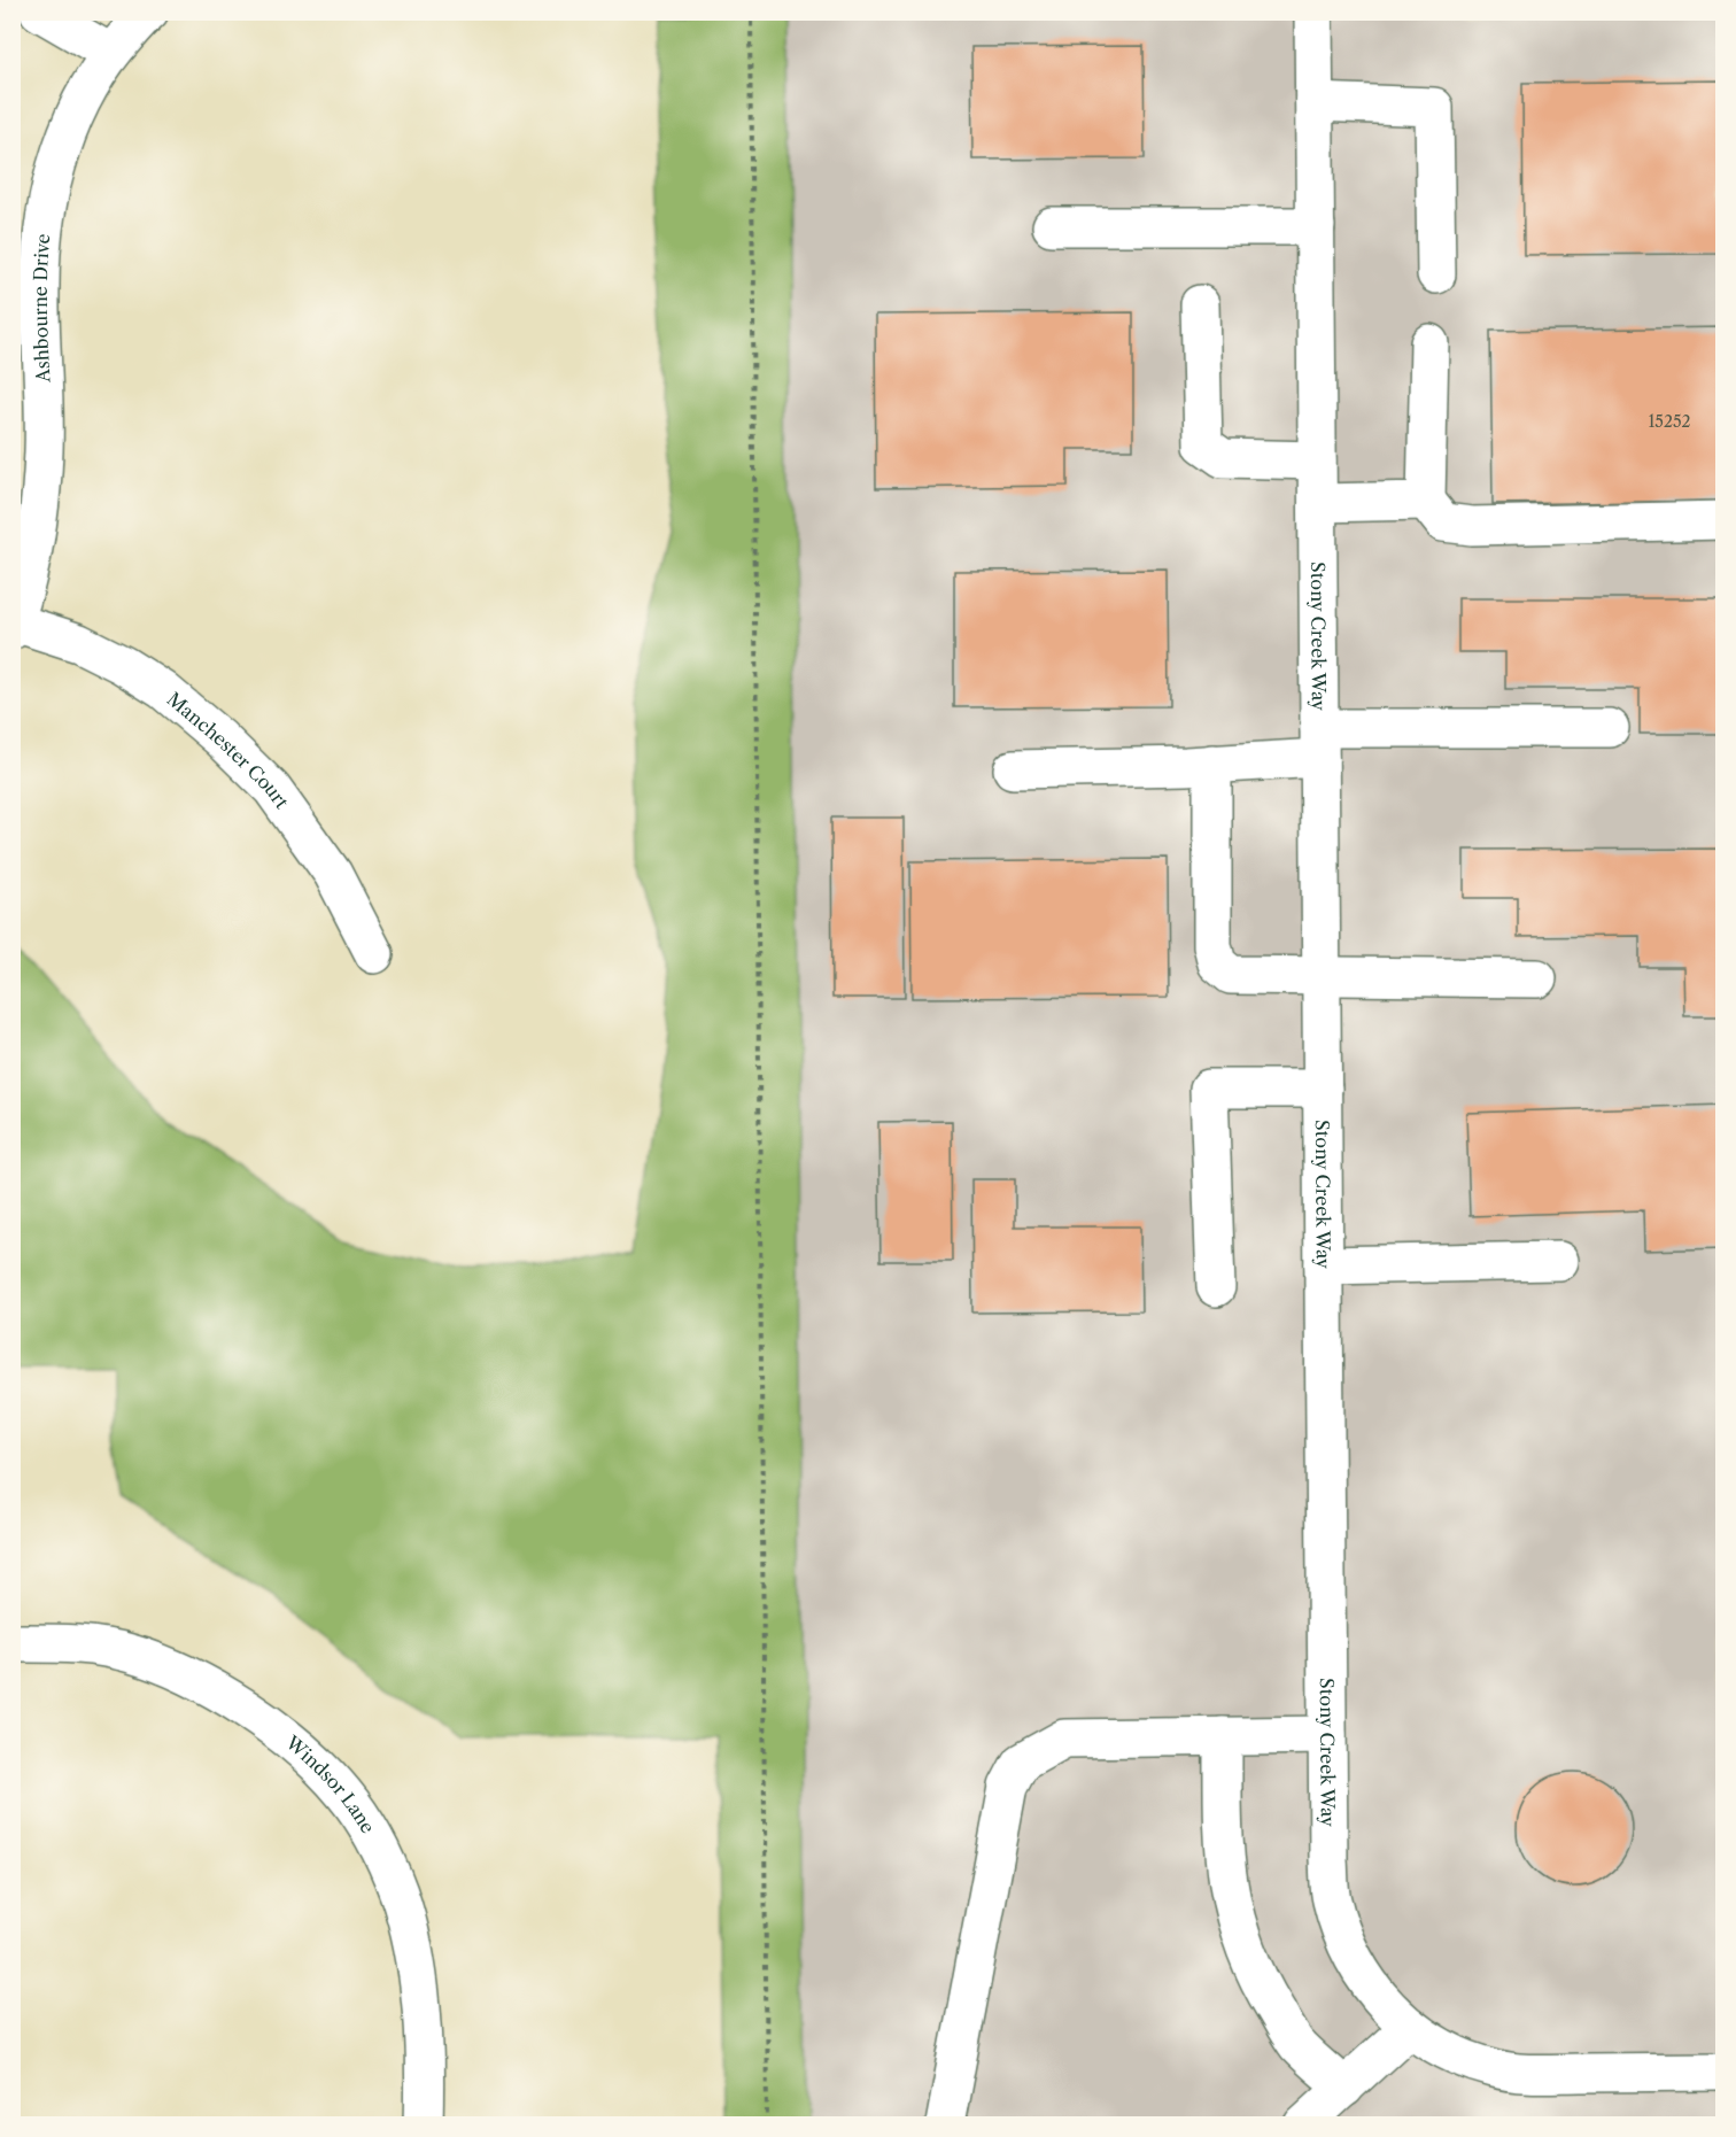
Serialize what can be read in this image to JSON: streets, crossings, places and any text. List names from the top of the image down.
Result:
{
  "streets": {
    "street": [
      "Ashbourne Drive",
      "Stony Creek Way",
      "Manchester Court",
      "Windsor Lane"
    ]
  },
  "crossings": [
    ["Ashbourne Drive", "Manchester Court"]
  ],
  "house_numbers": ["15252"]
}
